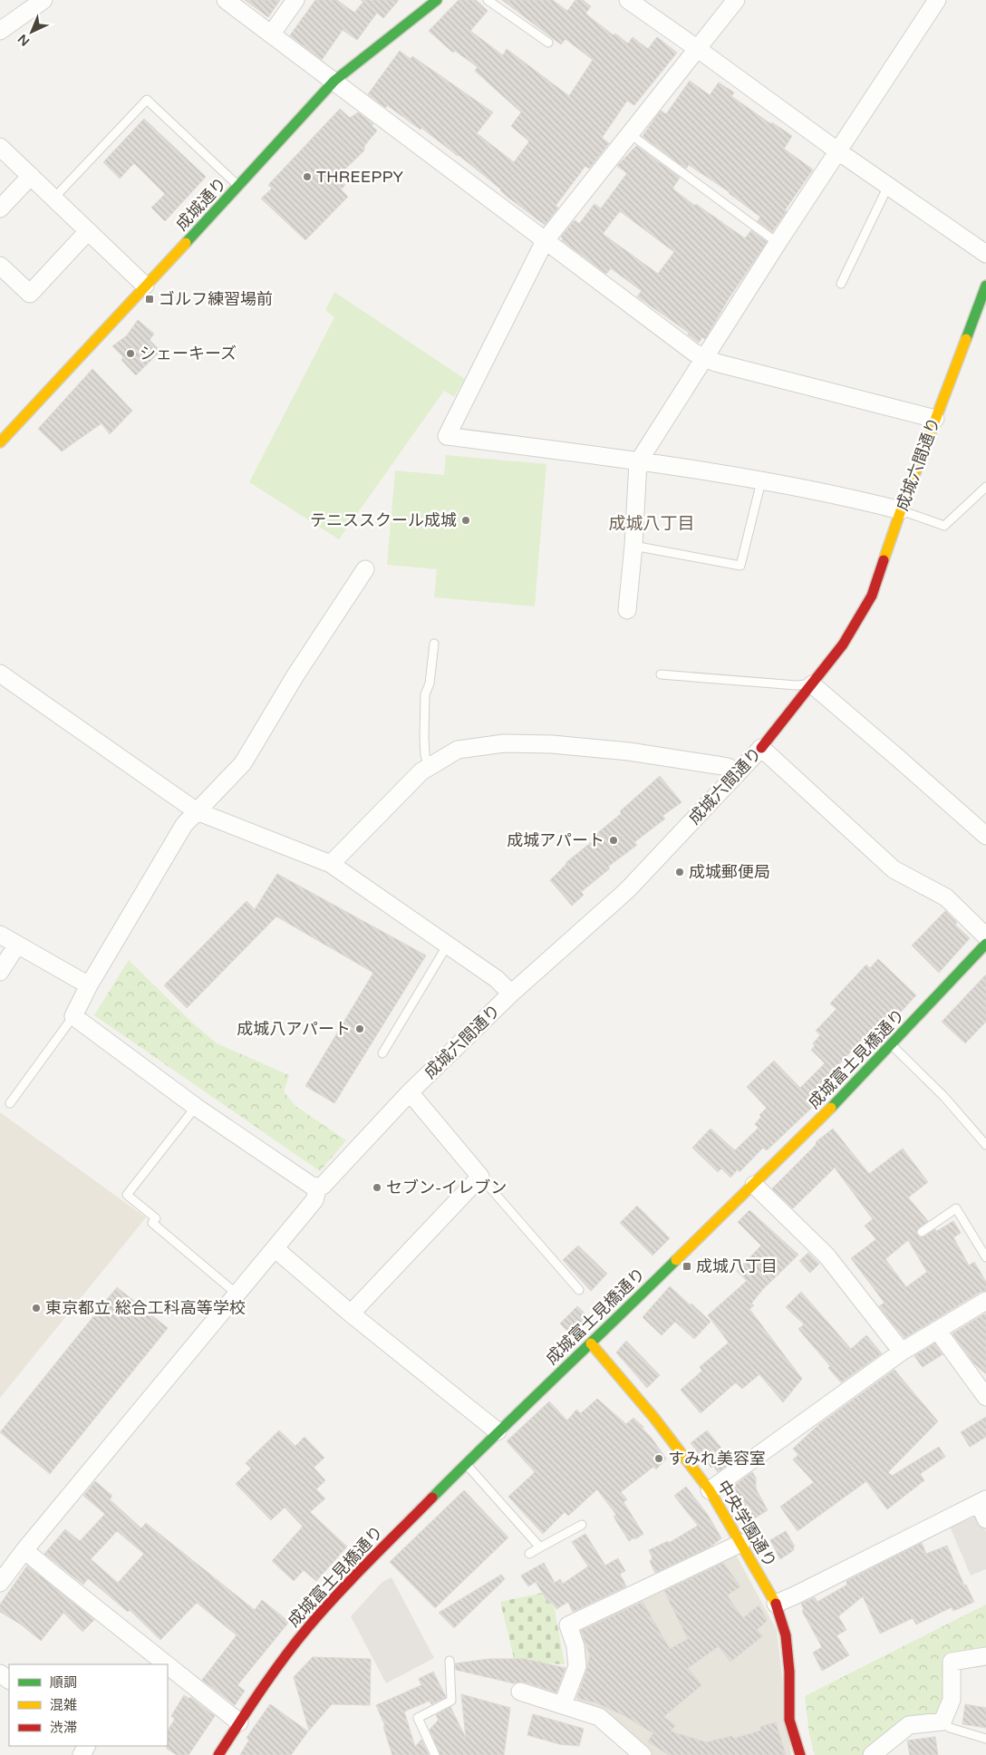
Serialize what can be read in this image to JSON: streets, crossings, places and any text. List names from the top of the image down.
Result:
{
  "streets": {
    "street": [
      "成城通り",
      "成城六間通り",
      "成城富士見橋通り",
      "中央学園通り"
    ]
  },
  "crossings": [
    ["成城富士見橋通り", "中央学園通り"]
  ],
  "districts": ["成城八丁目"],
  "places": {
    "other": [
      "THREEPPY",
      "シェーキーズ",
      "テニススクール成城",
      "成城アパート",
      "成城郵便局",
      "成城八アパート",
      "セブン-イレブン",
      "東京都立 総合工科高等学校",
      "すみれ美容室"
    ],
    "transit": ["ゴルフ練習場前", "成城八丁目"]
  },
  "legend": ["順調", "混雑", "渋滞"],
  "north": "bottom left"
}
